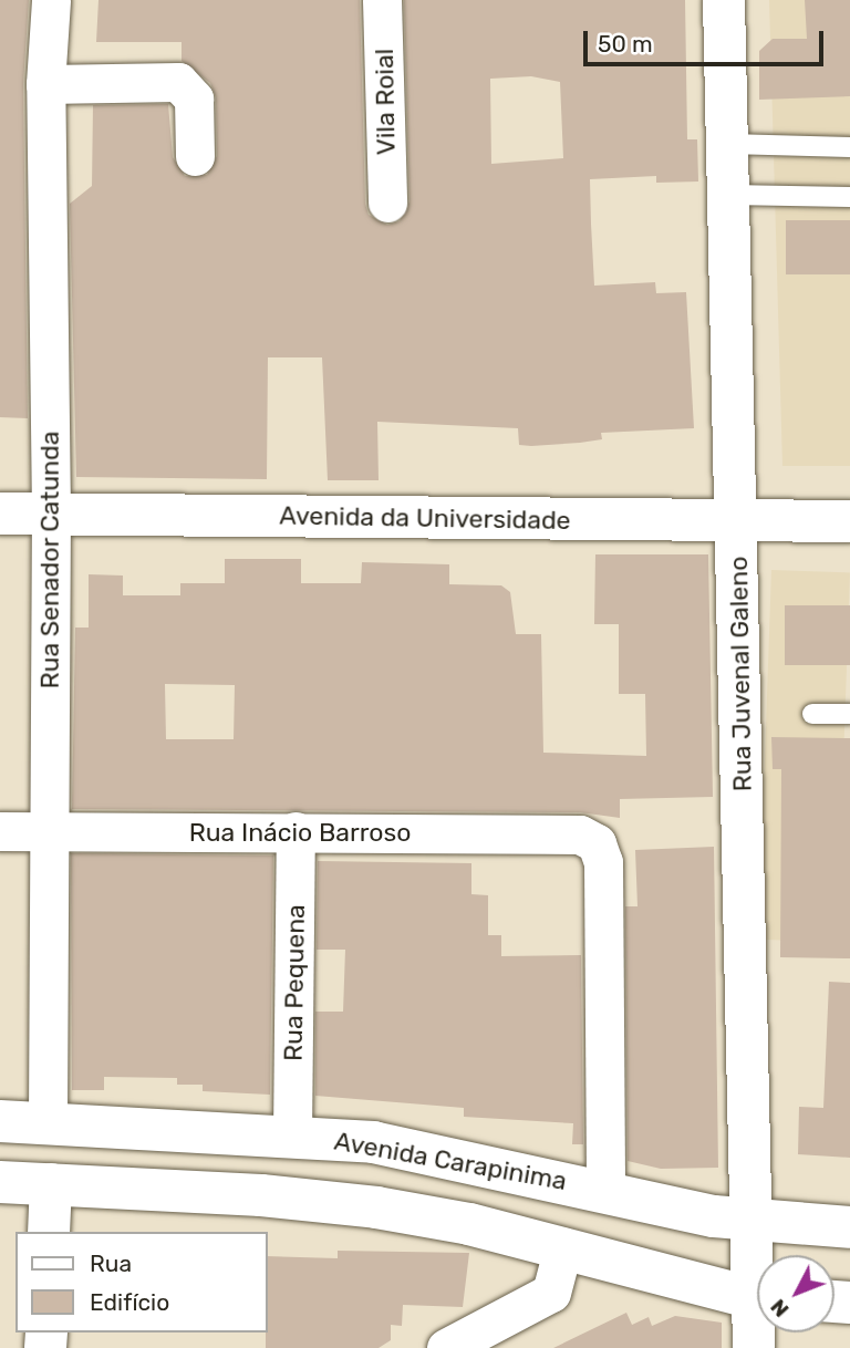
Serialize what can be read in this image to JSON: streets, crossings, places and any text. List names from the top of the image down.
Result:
{
  "streets": {
    "main road": ["Avenida da Universidade", "Rua Juvenal Galeno", "Avenida Carapinima"],
    "street": [
      "Vila Roial",
      "Rua Senador Catunda",
      "Rua Inácio Barroso",
      "Rua Pequena"
    ]
  },
  "crossings": [
    ["Avenida da Universidade", "Rua Senador Catunda"],
    ["Avenida da Universidade", "Rua Juvenal Galeno"],
    ["Rua Senador Catunda", "Rua Inácio Barroso"],
    ["Rua Senador Catunda", "Avenida Carapinima"],
    ["Rua Juvenal Galeno", "Avenida Carapinima"],
    ["Rua Inácio Barroso", "Rua Pequena"],
    ["Rua Inácio Barroso", "Avenida Carapinima"],
    ["Rua Pequena", "Avenida Carapinima"]
  ],
  "legend": ["Rua", "Edifício"],
  "scale_bar": "50 m",
  "north": "bottom left"
}
